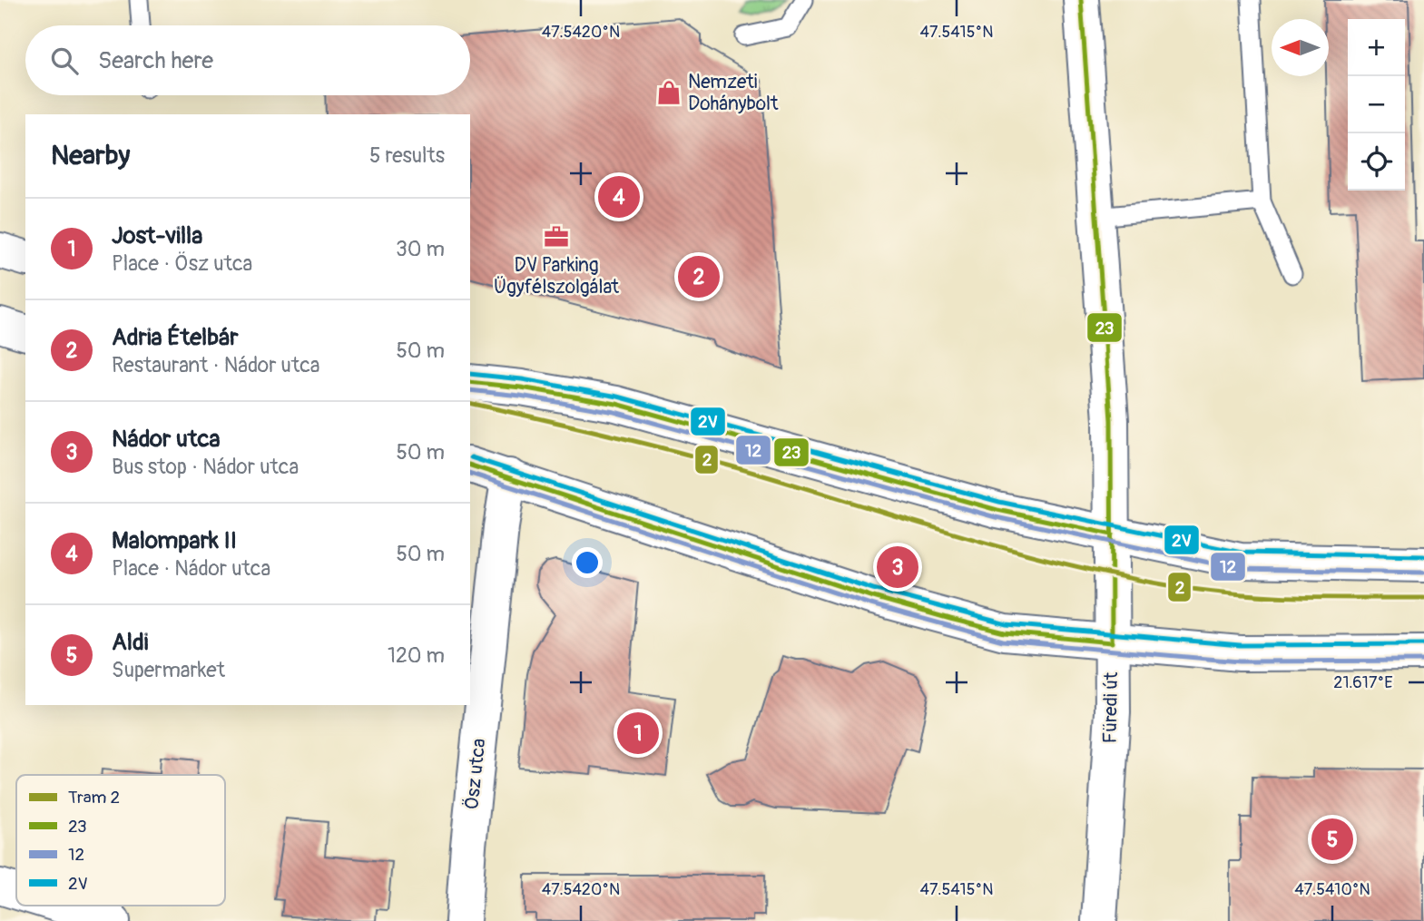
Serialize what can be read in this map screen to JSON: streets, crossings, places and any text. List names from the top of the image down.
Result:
{
  "streets": {
    "street": ["Füredi út", "Ösz utca"]
  },
  "places": {
    "shop": ["Nemzeti Dohánybolt"],
    "office": ["DV Parking Ügyfélszolgálat"]
  },
  "lines": [
    "transit line 23",
    "transit line 2V",
    "transit line 12",
    "tram line 2"
  ],
  "legend": [
    "Tram 2",
    "23",
    "12",
    "2V"
  ],
  "north": "left",
  "page": {
    "map_buttons": ["+", "−"],
    "search": "Search here",
    "heading": ["Nearby", "5 results"],
    "pins": [
      "4",
      "2",
      "3",
      "1",
      "5"
    ],
    "list": [
      {
        "mark": "1",
        "name": "Jost-villa",
        "note": "Place · Ösz utca",
        "value": "30 m"
      },
      {
        "mark": "2",
        "name": "Adria Ételbár",
        "note": "Restaurant · Nádor utca",
        "value": "50 m"
      },
      {
        "mark": "3",
        "name": "Nádor utca",
        "note": "Bus stop · Nádor utca",
        "value": "50 m"
      },
      {
        "mark": "4",
        "name": "Malompark II",
        "note": "Place · Nádor utca",
        "value": "50 m"
      },
      {
        "mark": "5",
        "name": "Aldi",
        "note": "Supermarket",
        "value": "120 m"
      }
    ]
  },
  "coordinates": [
    "47.5420°N",
    "47.5415°N",
    "21.617°E",
    "47.5410°N"
  ]
}
